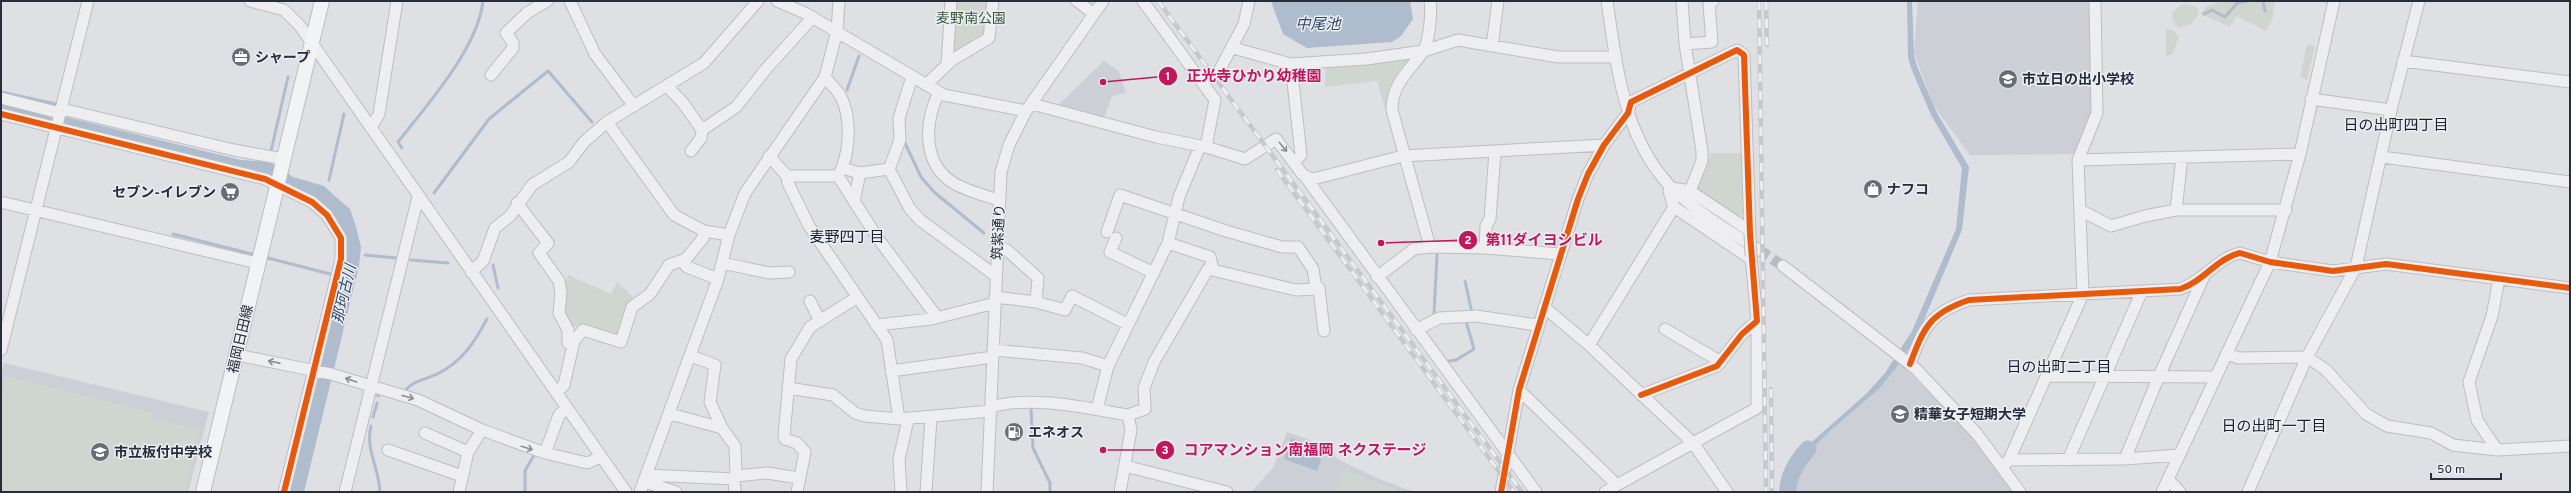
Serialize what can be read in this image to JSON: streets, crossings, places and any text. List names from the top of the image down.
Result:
{
  "streets": {
    "main road": ["福岡日田線"],
    "street": ["筑紫通り"]
  },
  "districts": [
    "日の出町四丁目",
    "麦野四丁目",
    "日の出町二丁目",
    "日の出町一丁目"
  ],
  "water": ["中尾池", "那珂古川"],
  "parks": ["麦野南公園"],
  "places": {
    "office": ["シャープ"],
    "school or university": ["市立日の出小学校", "精華女子短期大学", "市立板付中学校"],
    "other": ["正光寺ひかり幼稚園", "第11ダイヨシビル", "コアマンション南福岡 ネクステージ"],
    "shop": ["ナフコ"],
    "supermarket": ["セブン-イレブン"],
    "fuel station": ["エネオス"]
  },
  "scale_bar": "50 m"
}
